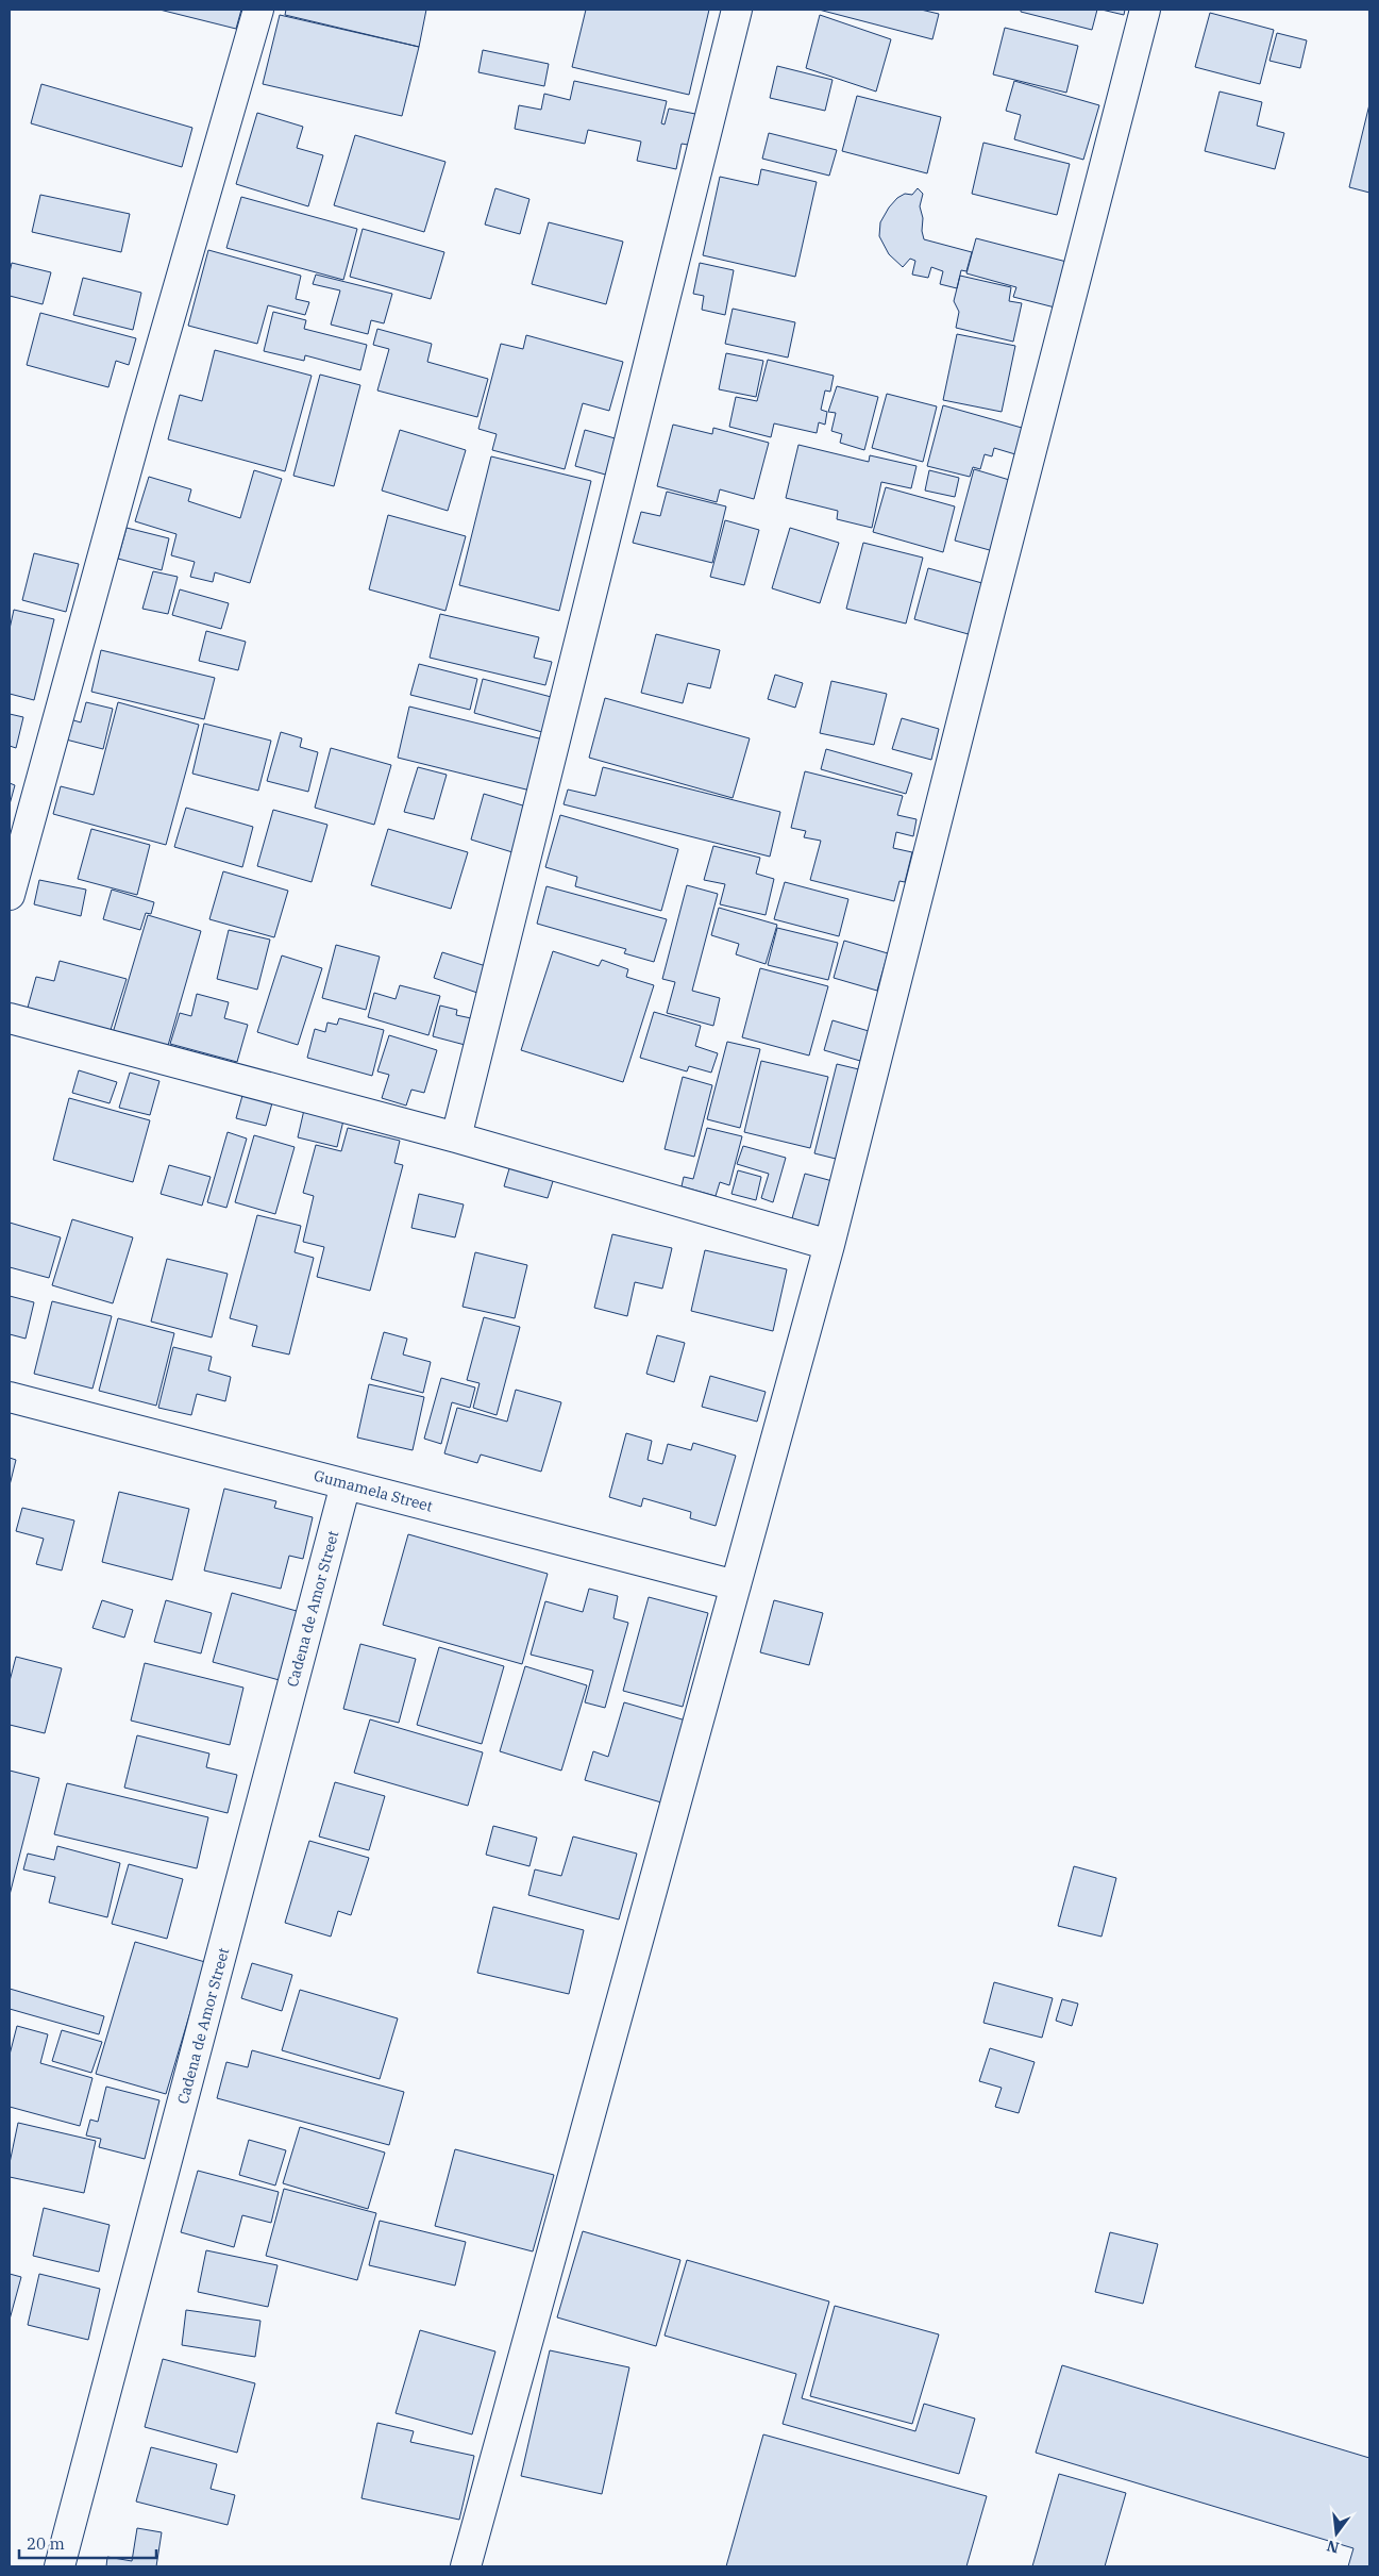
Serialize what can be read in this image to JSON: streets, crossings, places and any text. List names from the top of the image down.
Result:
{
  "streets": {
    "street": ["Gumamela Street", "Cadena de Amor Street"]
  },
  "crossings": [
    ["Gumamela Street", "Cadena de Amor Street"]
  ],
  "scale_bar": "20 m",
  "north": "bottom"
}
